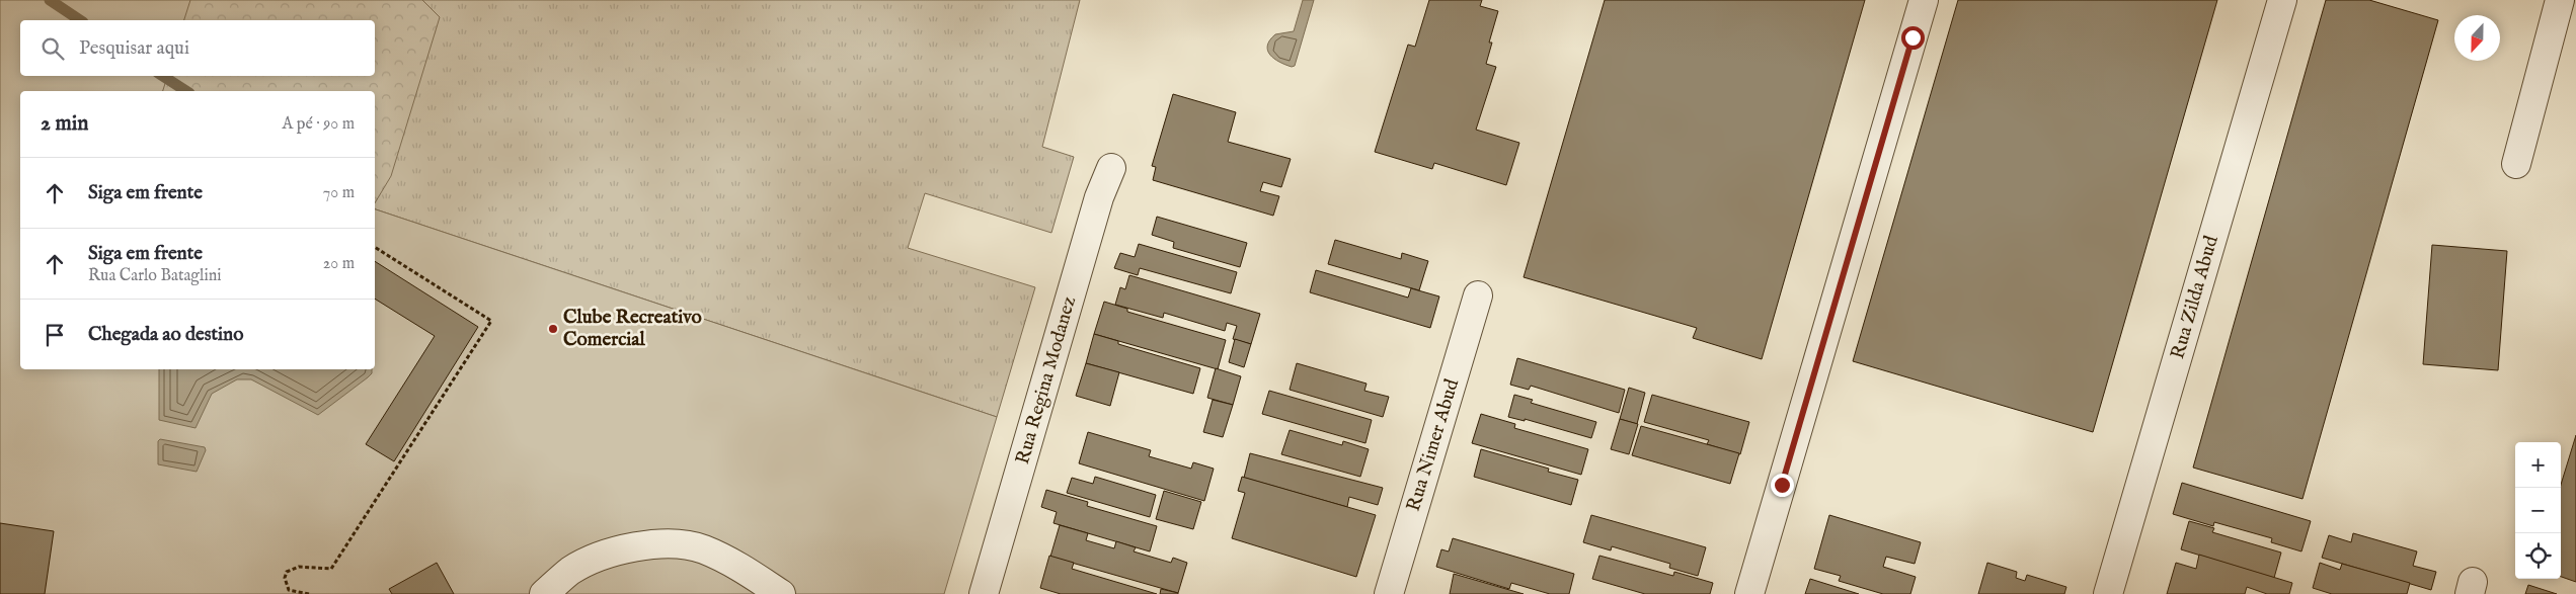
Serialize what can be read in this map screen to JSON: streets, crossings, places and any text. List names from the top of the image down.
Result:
{
  "streets": {
    "street": ["Rua Zilda Abud", "Rua Regina Modanez", "Rua Nimer Abud"]
  },
  "places": ["Clube Recreativo Comercial"],
  "north": "bottom",
  "page": {
    "search": "Pesquisar aqui",
    "heading": ["2 min", "A pé · 90 m"],
    "list": [
      ["Siga em frente", "70 m"],
      ["Siga em frente", "Rua Carlo Bataglini", "20 m"],
      "Chegada ao destino"
    ],
    "map_buttons": ["+", "−"]
  }
}
